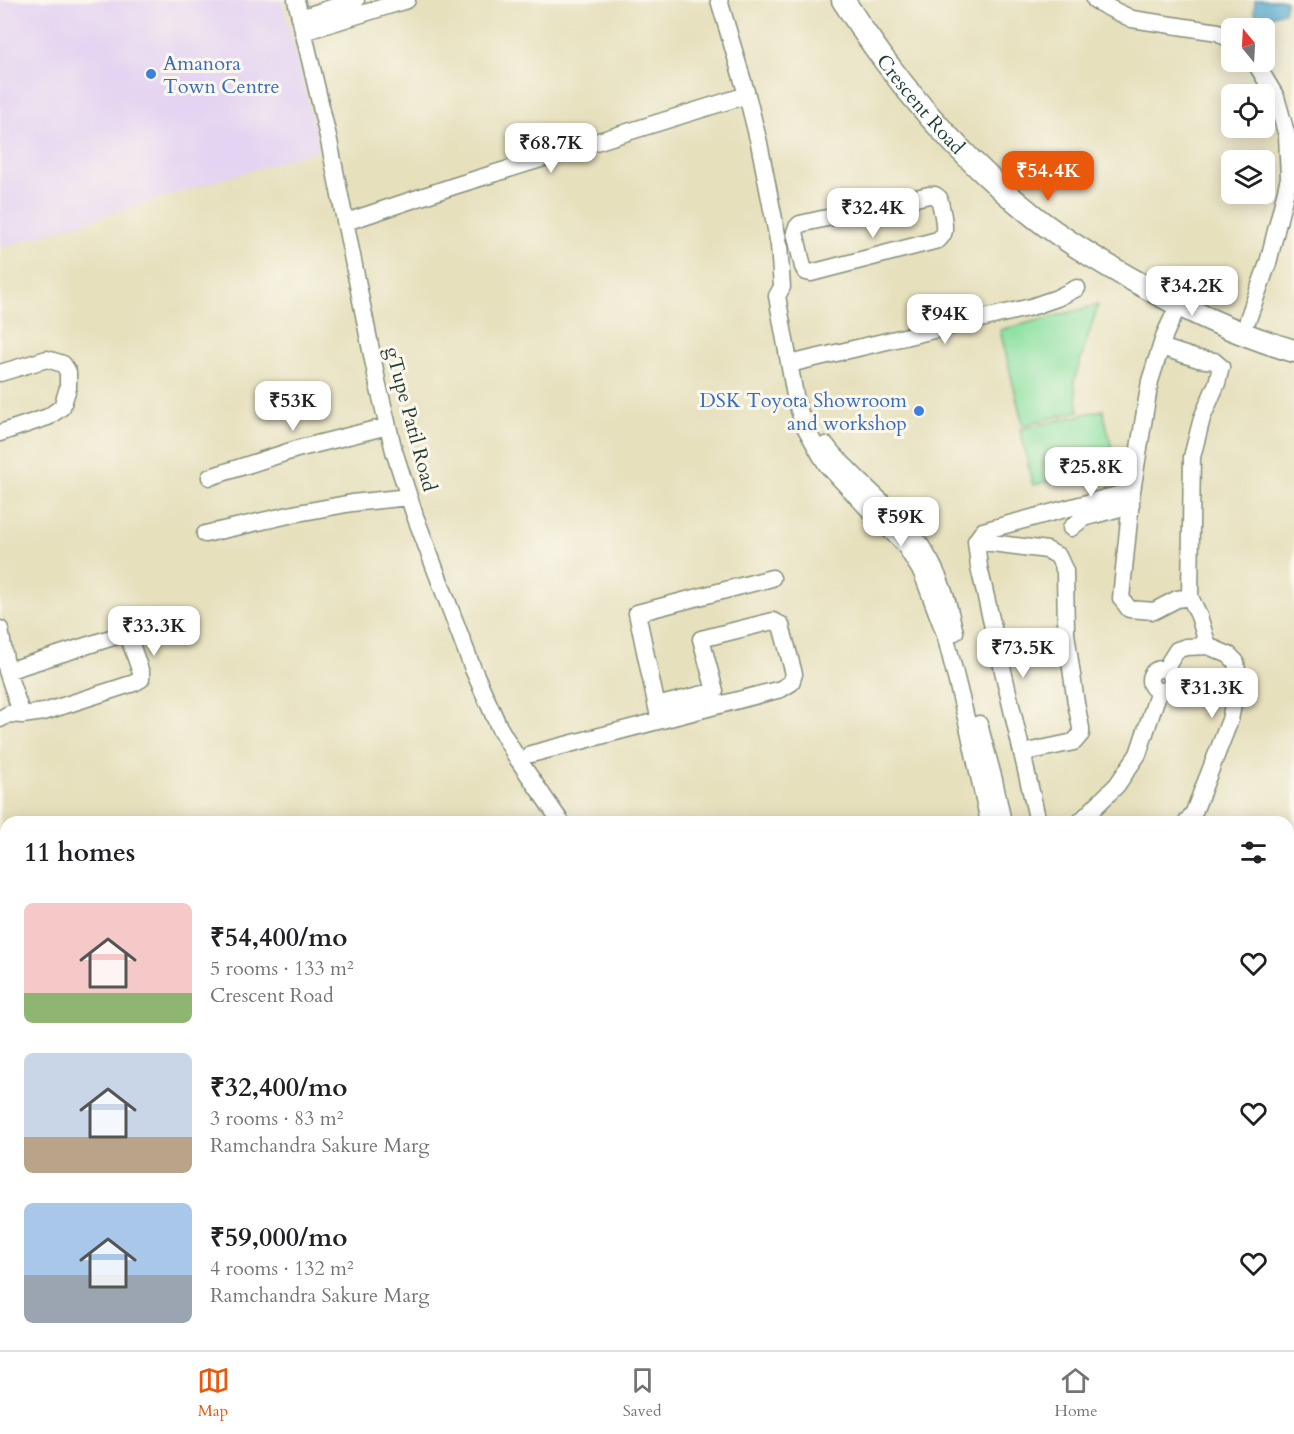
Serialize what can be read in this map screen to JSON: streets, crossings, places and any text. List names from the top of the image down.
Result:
{
  "streets": {
    "main road": ["Crescent Road"],
    "street": ["gTupe Patil Road"]
  },
  "places": ["Amanora Town Centre", "DSK Toyota Showroom and workshop"],
  "north": "top",
  "page": {
    "price": [
      "₹68.7K",
      "₹54.4K",
      "₹32.4K",
      "₹34.2K",
      "₹94K",
      "₹53K",
      "₹25.8K",
      "₹59K",
      "₹33.3K",
      "₹73.5K",
      "₹31.3K"
    ],
    "heading": "11 homes",
    "list": [
      {
        "name": "₹54,400/mo",
        "note": "5 rooms · 133 m² · Crescent Road"
      },
      {
        "name": "₹32,400/mo",
        "note": "3 rooms · 83 m² · Ramchandra Sakure Marg"
      },
      {
        "name": "₹59,000/mo",
        "note": "4 rooms · 132 m² · Ramchandra Sakure Marg"
      }
    ],
    "tabs": ["Map", "Saved", "Home"]
  }
}
